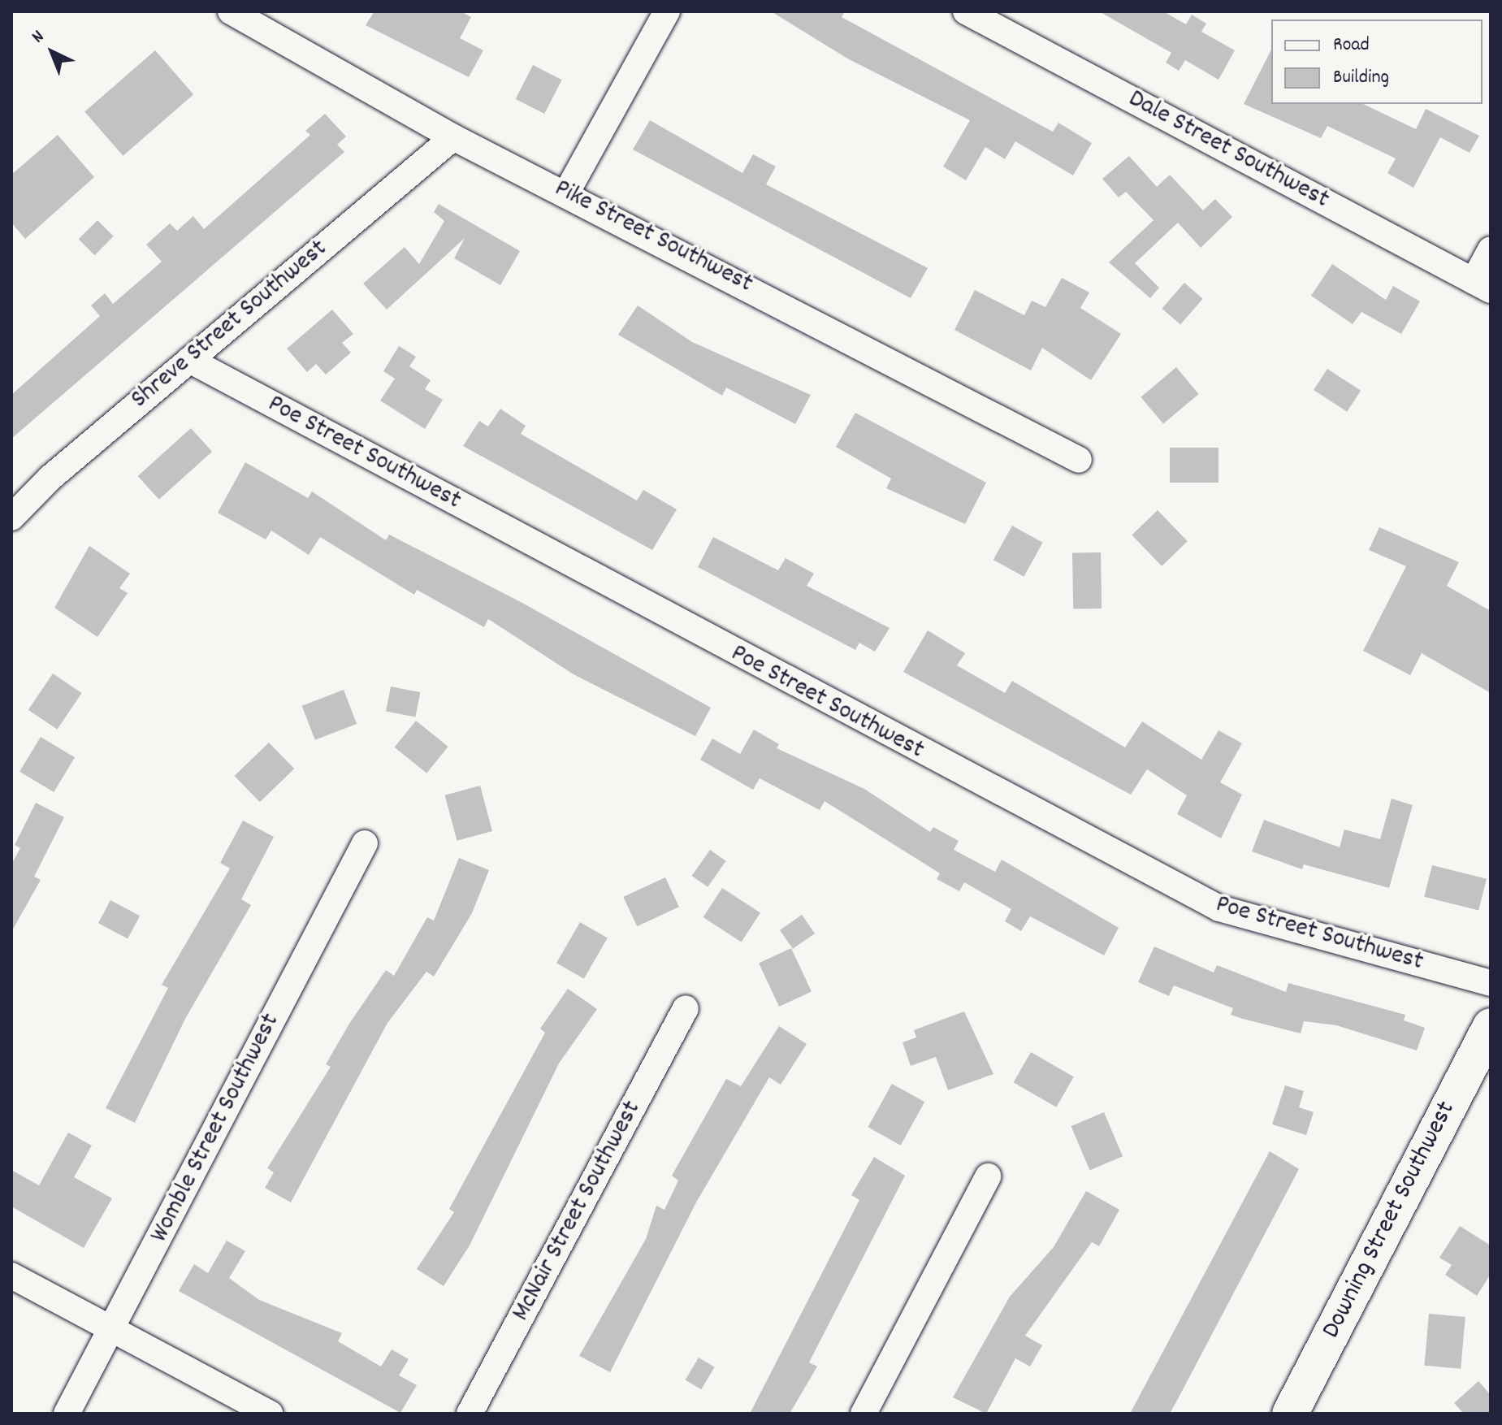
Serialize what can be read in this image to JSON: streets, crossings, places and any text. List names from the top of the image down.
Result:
{
  "streets": {
    "street": [
      "Dale Street Southwest",
      "Pike Street Southwest",
      "Shreve Street Southwest",
      "Poe Street Southwest",
      "Womble Street Southwest",
      "McNair Street Southwest",
      "Downing Street Southwest"
    ]
  },
  "crossings": [
    ["Pike Street Southwest", "Shreve Street Southwest"],
    ["Shreve Street Southwest", "Poe Street Southwest"]
  ],
  "legend": ["Road", "Building"],
  "north": "top left"
}
